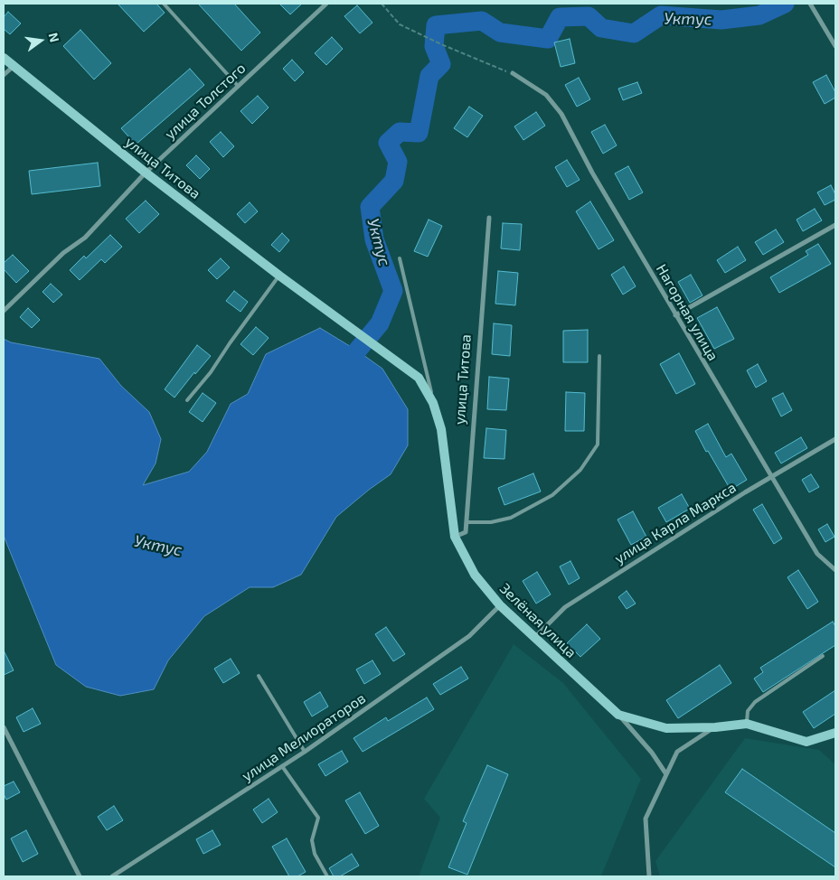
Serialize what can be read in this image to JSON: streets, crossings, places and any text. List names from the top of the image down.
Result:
{
  "streets": {
    "street": [
      "улица Толстого",
      "улица Титова",
      "Нагорная улица",
      "улица Карла Маркса",
      "Зелёная улица",
      "улица Мелиораторов"
    ]
  },
  "crossings": [
    ["улица Толстого", "улица Титова"],
    ["улица Титова", "Зелёная улица"],
    ["Нагорная улица", "улица Карла Маркса"],
    ["улица Карла Маркса", "Зелёная улица"],
    ["Зелёная улица", "улица Мелиораторов"]
  ],
  "water": ["Уктус"],
  "north": "right"
}
